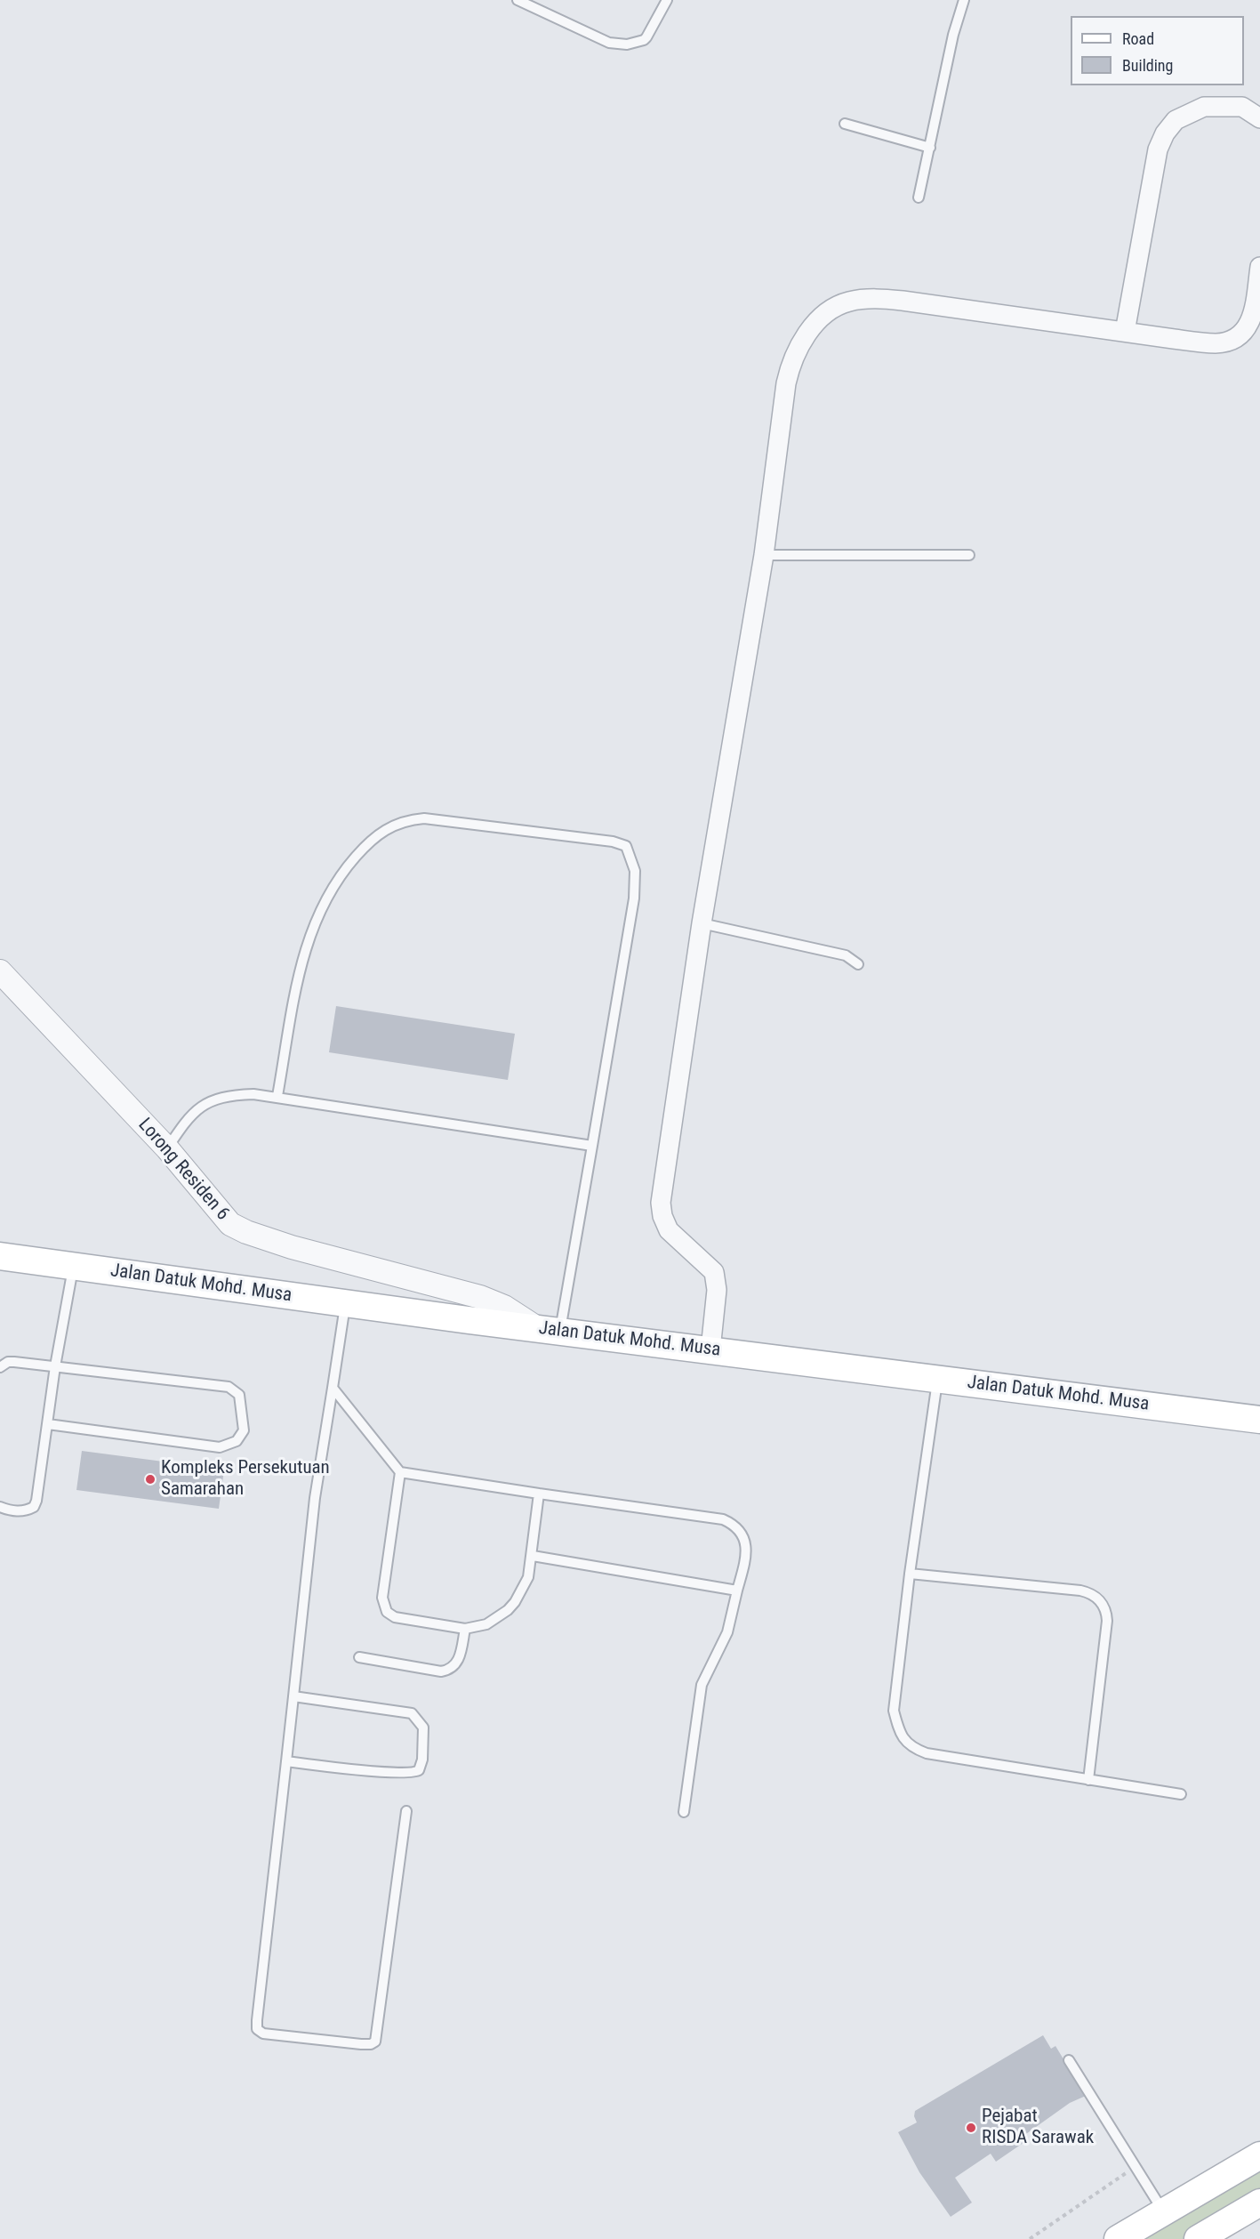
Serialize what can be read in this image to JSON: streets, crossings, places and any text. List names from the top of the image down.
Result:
{
  "streets": {
    "main road": ["Jalan Datuk Mohd. Musa"],
    "street": ["Lorong Residen 6"]
  },
  "crossings": [
    ["Lorong Residen 6", "Jalan Datuk Mohd. Musa"]
  ],
  "places": ["Kompleks Persekutuan Samarahan", "Pejabat RISDA Sarawak"],
  "legend": ["Road", "Building"]
}
